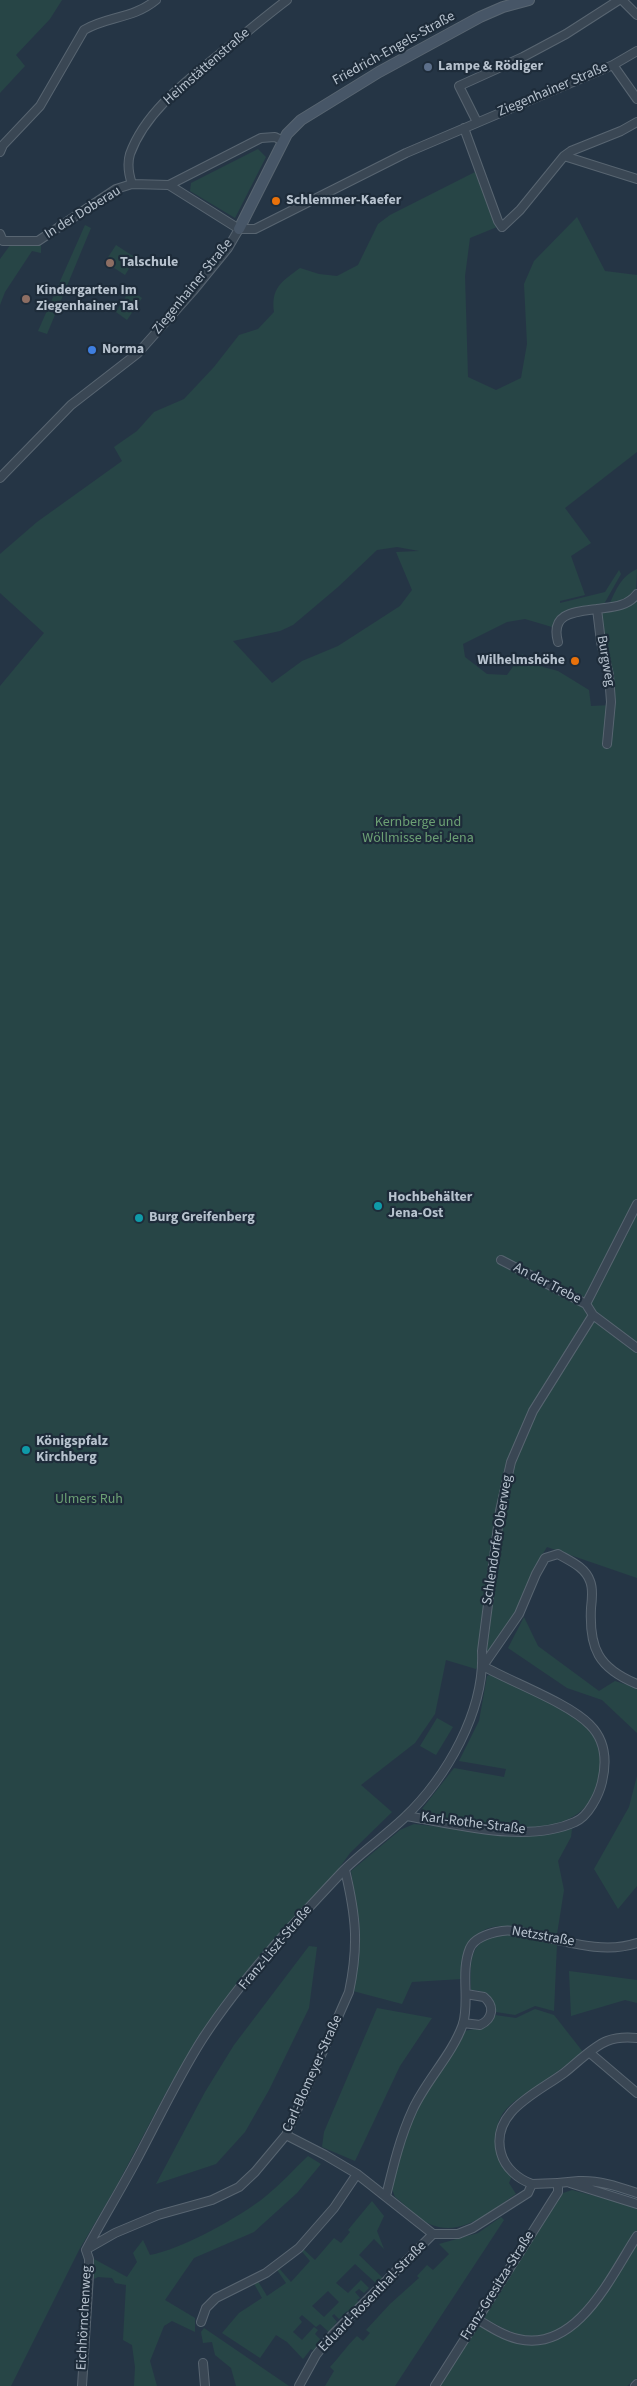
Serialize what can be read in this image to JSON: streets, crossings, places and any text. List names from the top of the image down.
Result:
{
  "streets": {
    "street": [
      "Friedrich-Engels-Straße",
      "Heimstättenstraße",
      "Ziegenhainer Straße",
      "In der Doberau",
      "Burgweg",
      "An der Trebe",
      "Schlendorfer Oberweg",
      "Karl-Rothe-Straße",
      "Netzstraße",
      "Franz-Liszt-Straße",
      "Carl-Blomeyer-Straße",
      "Franz-Gresitza-Straße",
      "Eduard-Rosenthal-Straße",
      "Eichhörnchenweg"
    ]
  },
  "crossings": [
    ["Friedrich-Engels-Straße", "Ziegenhainer Straße"],
    ["Heimstättenstraße", "In der Doberau"],
    ["An der Trebe", "Schlendorfer Oberweg"],
    ["Schlendorfer Oberweg", "Karl-Rothe-Straße"],
    ["Schlendorfer Oberweg", "Franz-Liszt-Straße"],
    ["Karl-Rothe-Straße", "Franz-Liszt-Straße"],
    ["Franz-Liszt-Straße", "Carl-Blomeyer-Straße"],
    ["Franz-Liszt-Straße", "Eichhörnchenweg"],
    ["Carl-Blomeyer-Straße", "Eichhörnchenweg"]
  ],
  "parks": ["Kernberge und Wöllmisse bei Jena", "Ulmers Ruh"],
  "places": [
    "Lampe & Rödiger",
    "Schlemmer-Kaefer",
    "Talschule",
    "Kindergarten Im Ziegenhainer Tal",
    "Norma",
    "Wilhelmshöhe",
    "Hochbehälter Jena-Ost",
    "Burg Greifenberg",
    "Königspfalz Kirchberg"
  ]
}
